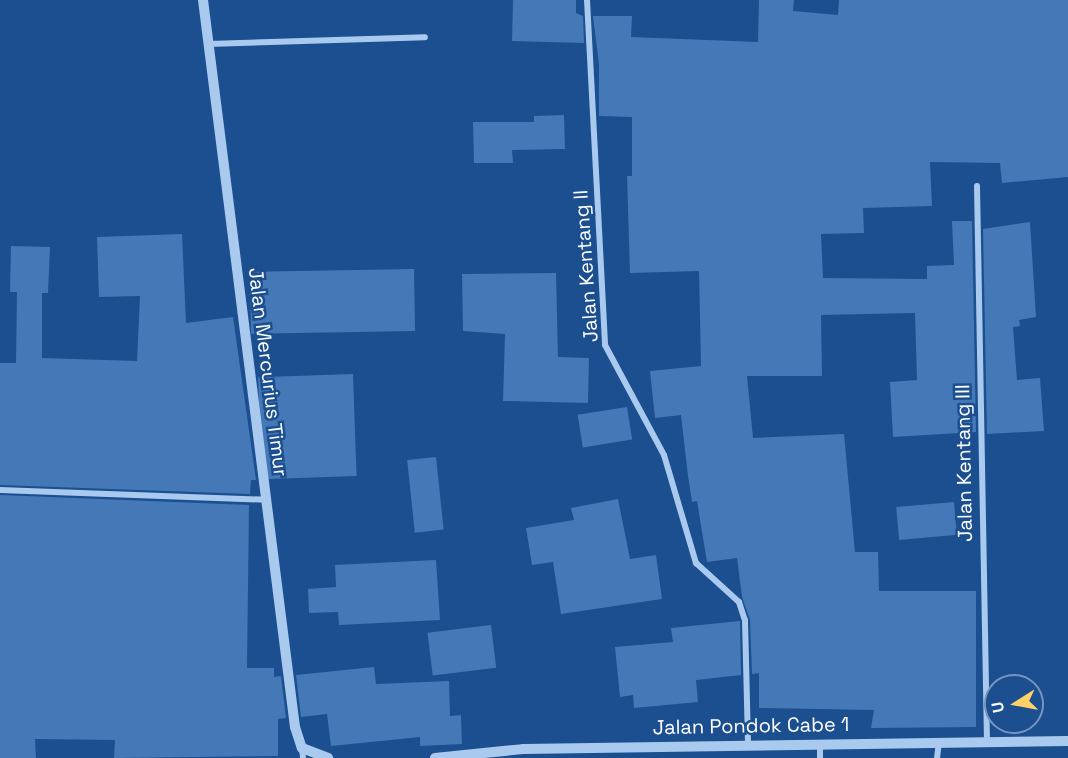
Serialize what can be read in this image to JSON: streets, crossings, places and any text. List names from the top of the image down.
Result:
{
  "streets": {
    "street": [
      "Jalan Kentang II",
      "Jalan Mercurius Timur",
      "Jalan Kentang III",
      "Jalan Pondok Cabe 1"
    ]
  },
  "crossings": [
    ["Jalan Kentang II", "Jalan Pondok Cabe 1"],
    ["Jalan Kentang III", "Jalan Pondok Cabe 1"]
  ],
  "north": "left"
}
